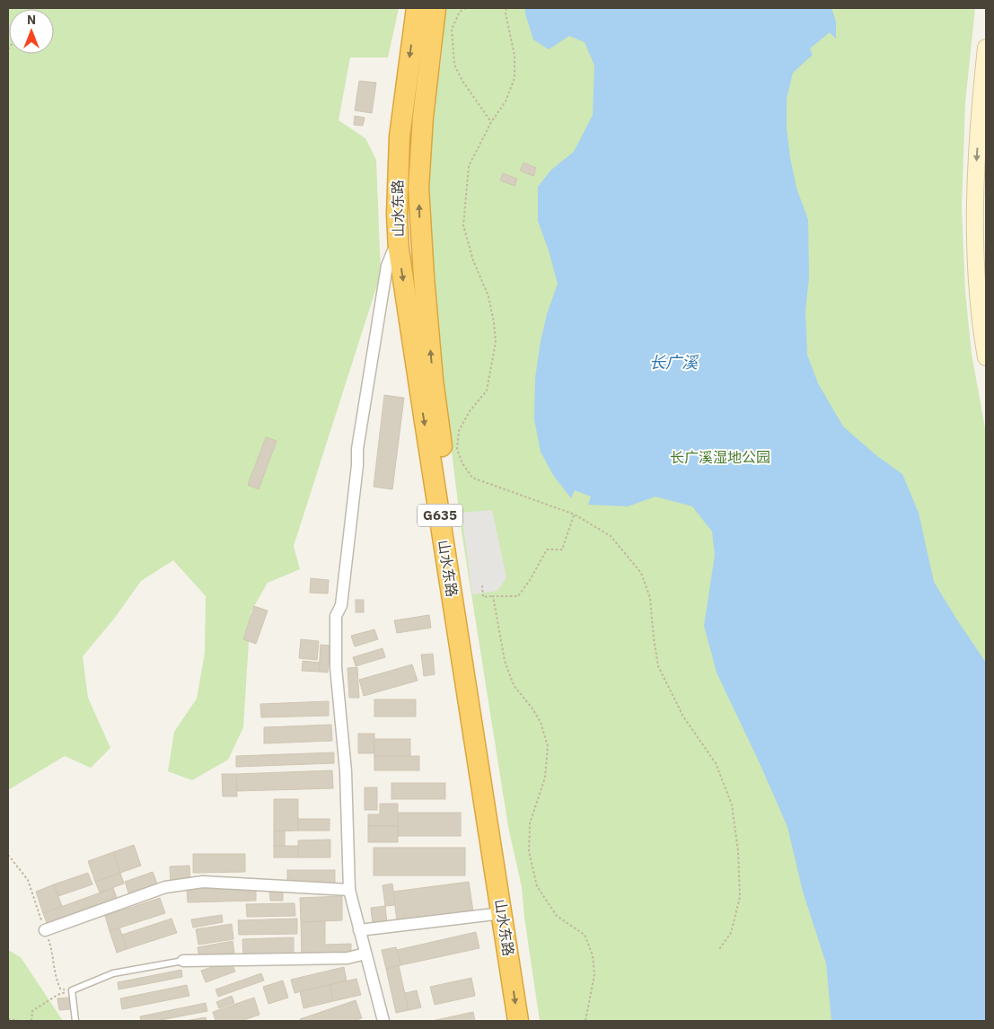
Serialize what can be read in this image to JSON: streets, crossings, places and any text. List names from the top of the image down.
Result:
{
  "streets": {
    "highway": ["山水东路", "G635"]
  },
  "water": ["长广溪"],
  "parks": ["长广溪湿地公园"],
  "north": "top"
}
